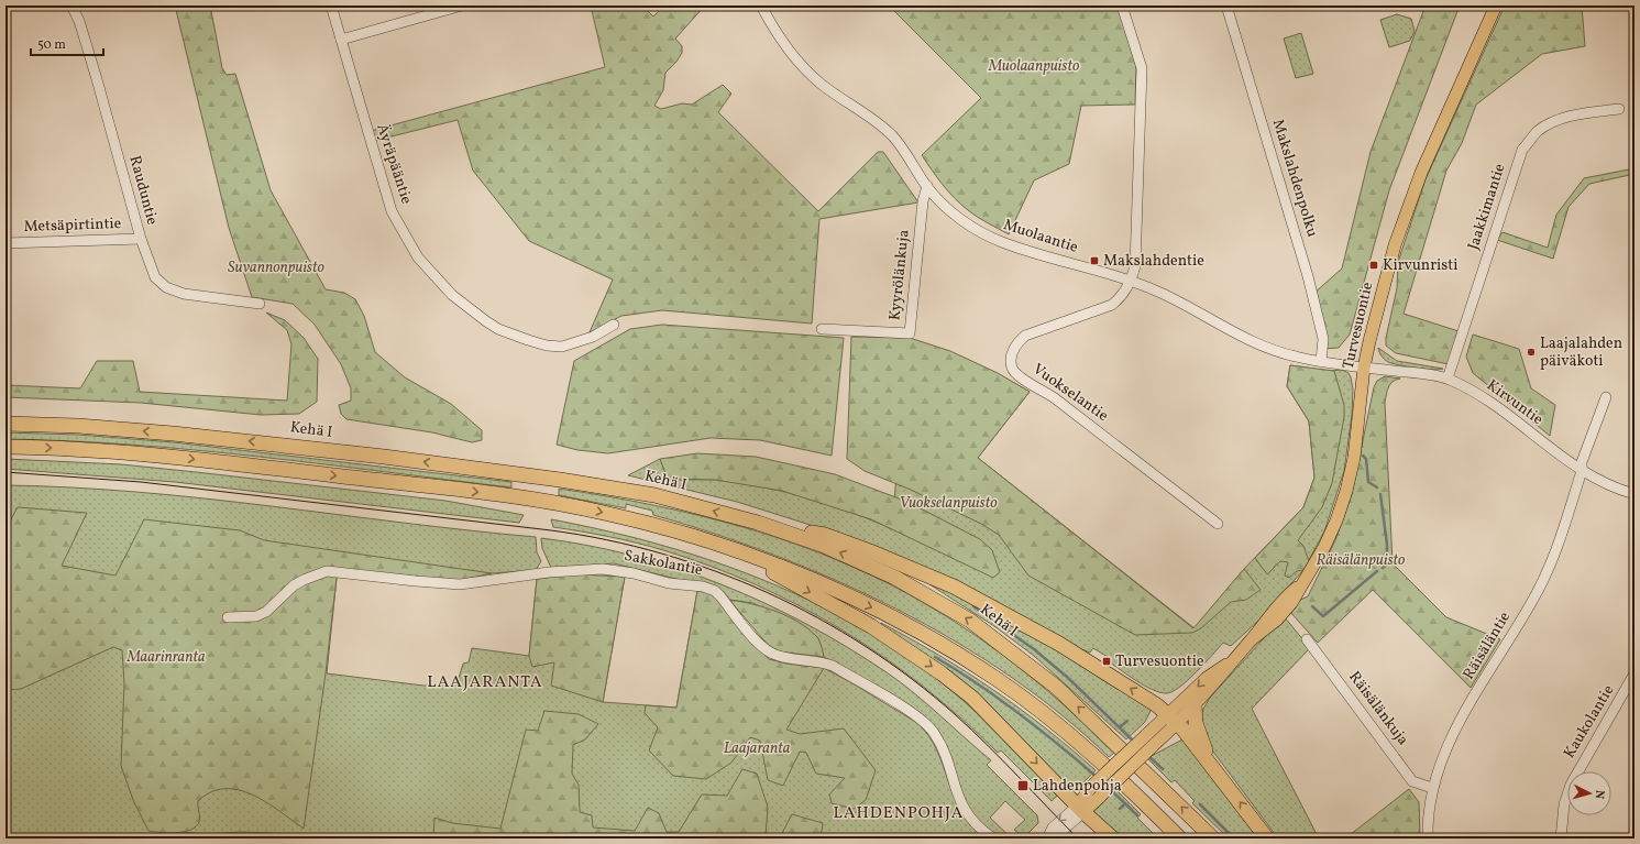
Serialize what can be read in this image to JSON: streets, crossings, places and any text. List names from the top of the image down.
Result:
{
  "streets": {
    "highway": ["Kehä I"],
    "main road": ["Turvesuontie"],
    "street": [
      "Äyräpääntie",
      "Makslahdenpolku",
      "Rauduntie",
      "Jaakkimantie",
      "Metsäpirtintie",
      "Muolaantie",
      "Kyyrölänkuja",
      "Vuokselantie",
      "Kirvuntie",
      "Sakkolantie",
      "Räisäläntie",
      "Räisälänkuja",
      "Kaukolantie"
    ]
  },
  "crossings": [
    ["Makslahdenpolku", "Muolaantie"],
    ["Rauduntie", "Metsäpirtintie"],
    ["Jaakkimantie", "Kirvuntie"],
    ["Muolaantie", "Kyyrölänkuja"],
    ["Muolaantie", "Turvesuontie"],
    ["Muolaantie", "Vuokselantie"],
    ["Muolaantie", "Kirvuntie"],
    ["Turvesuontie", "Kirvuntie"],
    ["Kirvuntie", "Räisäläntie"],
    ["Räisäläntie", "Räisälänkuja"]
  ],
  "districts": ["LAAJARANTA", "LAHDENPOHJA"],
  "parks": [
    "Muolaanpuisto",
    "Suvannonpuisto",
    "Vuokselanpuisto",
    "Räisälänpuisto",
    "Maarinranta",
    "Laajaranta"
  ],
  "places": {
    "transit": [
      "Makslahdentie",
      "Kirvunristi",
      "Turvesuontie",
      "Lahdenpohja"
    ],
    "other": ["Laajalahden päiväkoti"]
  },
  "scale_bar": "50 m",
  "north": "right"
}
